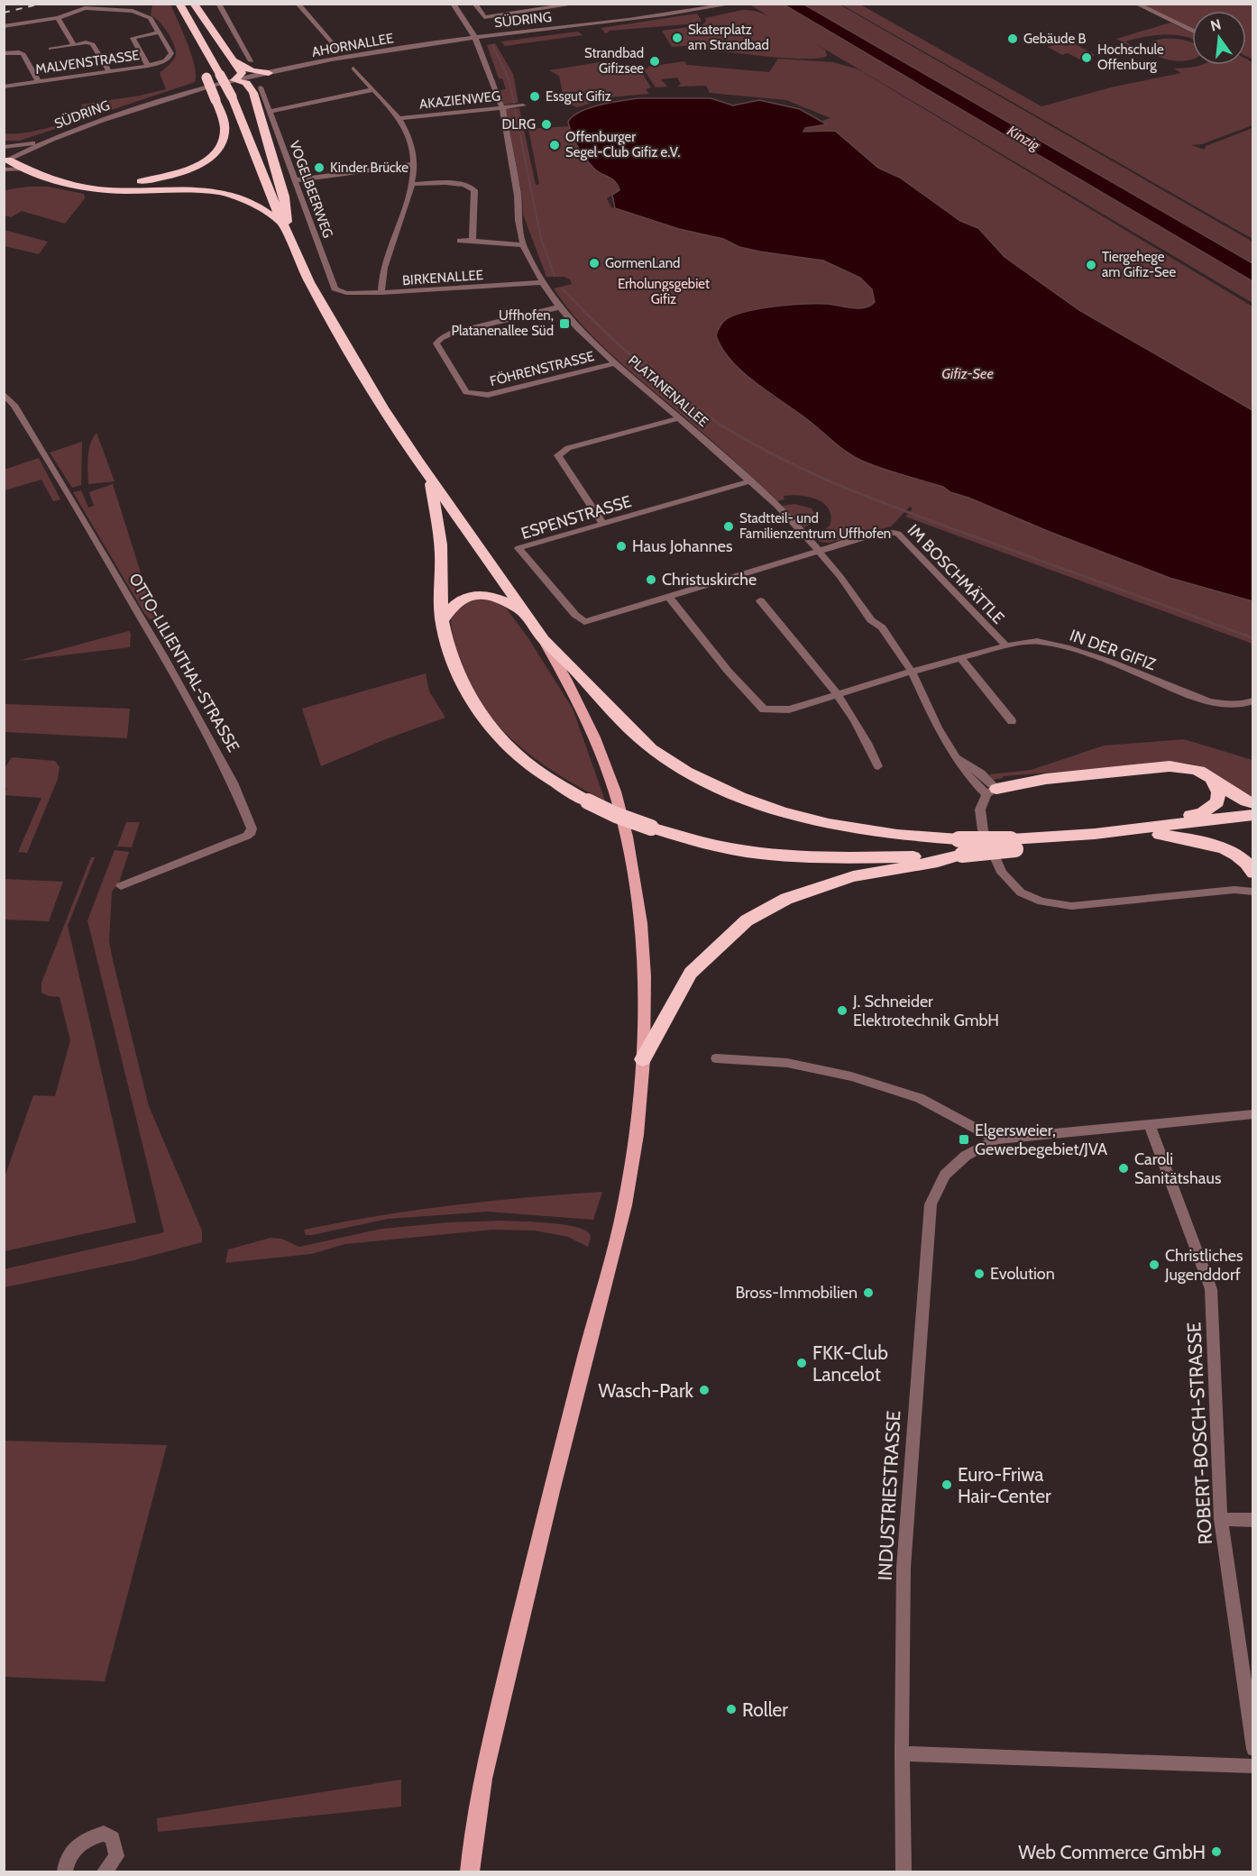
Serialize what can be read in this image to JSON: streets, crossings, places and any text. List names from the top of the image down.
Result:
{
  "streets": {
    "street": [
      "SÜDRING",
      "AHORNALLEE",
      "MALVENSTRASSE",
      "AKAZIENWEG",
      "VOGELBEERWEG",
      "BIRKENALLEE",
      "FÖHRENSTRASSE",
      "PLATANENALLEE",
      "ESPENSTRASSE",
      "IM BOSCHMÄTTLE",
      "IN DER GIFIZ",
      "OTTO-LILIENTHAL-STRASSE",
      "ROBERT-BOSCH-STRASSE",
      "INDUSTRIESTRASSE"
    ]
  },
  "crossings": [
    ["SÜDRING", "AHORNALLEE"],
    ["SÜDRING", "PLATANENALLEE"],
    ["AHORNALLEE", "PLATANENALLEE"],
    ["AKAZIENWEG", "PLATANENALLEE"],
    ["VOGELBEERWEG", "BIRKENALLEE"],
    ["BIRKENALLEE", "PLATANENALLEE"],
    ["FÖHRENSTRASSE", "PLATANENALLEE"],
    ["PLATANENALLEE", "ESPENSTRASSE"],
    ["PLATANENALLEE", "IM BOSCHMÄTTLE"],
    ["PLATANENALLEE", "IN DER GIFIZ"],
    ["ESPENSTRASSE", "IM BOSCHMÄTTLE"],
    ["ESPENSTRASSE", "IN DER GIFIZ"],
    ["IM BOSCHMÄTTLE", "IN DER GIFIZ"]
  ],
  "water": ["Kinzig", "Gifiz-See"],
  "parks": ["Erholungsgebiet Gifiz"],
  "places": {
    "other": [
      "Skaterplatz am Strandbad",
      "Gebäude B",
      "Hochschule Offenburg",
      "Strandbad Gifizsee",
      "Essgut Gifiz",
      "DLRG",
      "Offenburger Segel-Club Gifiz e.V.",
      "Kinder Brücke",
      "GormenLand",
      "Tiergehege am Gifiz-See",
      "Stadtteil- und Familienzentrum Uffhofen",
      "Haus Johannes",
      "Christuskirche",
      "J. Schneider Elektrotechnik GmbH",
      "Caroli Sanitätshaus",
      "Christliches Jugenddorf",
      "Evolution",
      "Bross-Immobilien",
      "FKK-Club Lancelot",
      "Wasch-Park",
      "Euro-Friwa Hair-Center",
      "Roller",
      "Web Commerce GmbH"
    ],
    "transit": ["Uffhofen, Platanenallee Süd", "Elgersweier, Gewerbegebiet/JVA"]
  },
  "north": "top"
}
